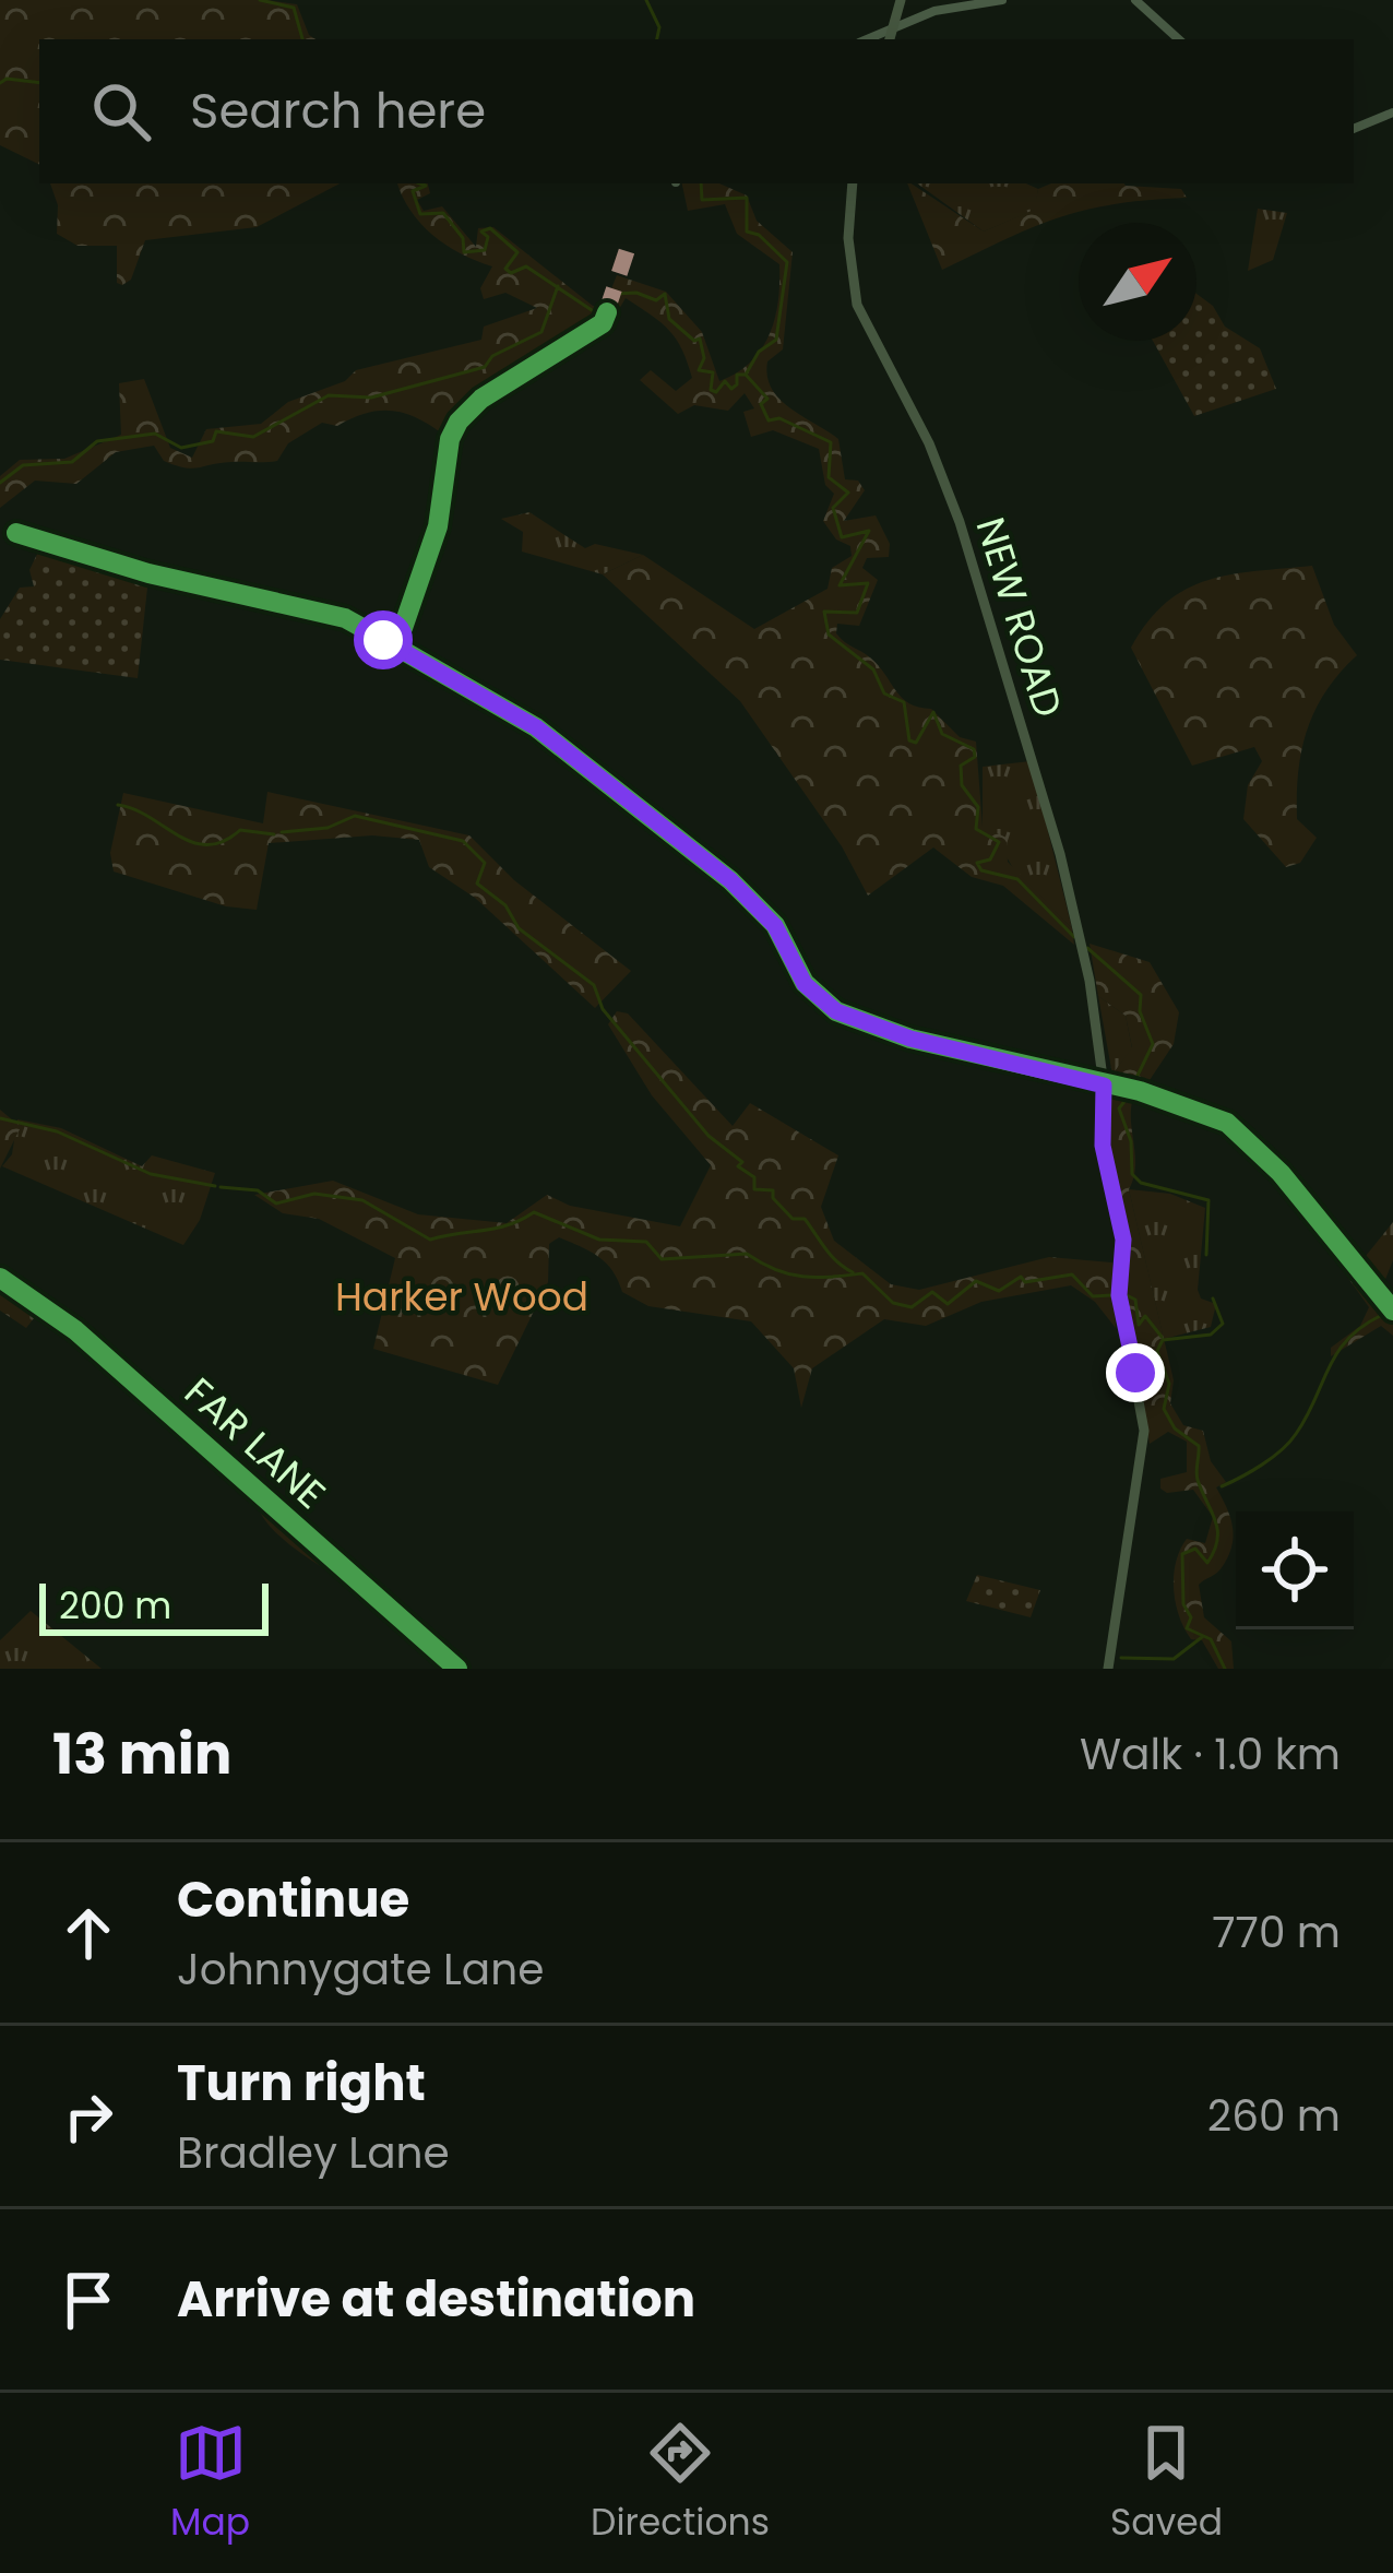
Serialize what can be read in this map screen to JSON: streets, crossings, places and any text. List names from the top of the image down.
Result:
{
  "streets": {
    "main road": ["NEW ROAD"],
    "street": ["FAR LANE"]
  },
  "parks": ["Harker Wood"],
  "scale_bar": "200 m",
  "north": "top right",
  "page": {
    "search": "Search here",
    "scale": "200 m",
    "heading": ["13 min", "Walk · 1.0 km"],
    "list": [
      ["Continue", "Johnnygate Lane", "770 m"],
      ["Turn right", "Bradley Lane", "260 m"],
      "Arrive at destination"
    ],
    "nav": ["Map", "Directions", "Saved"]
  }
}
